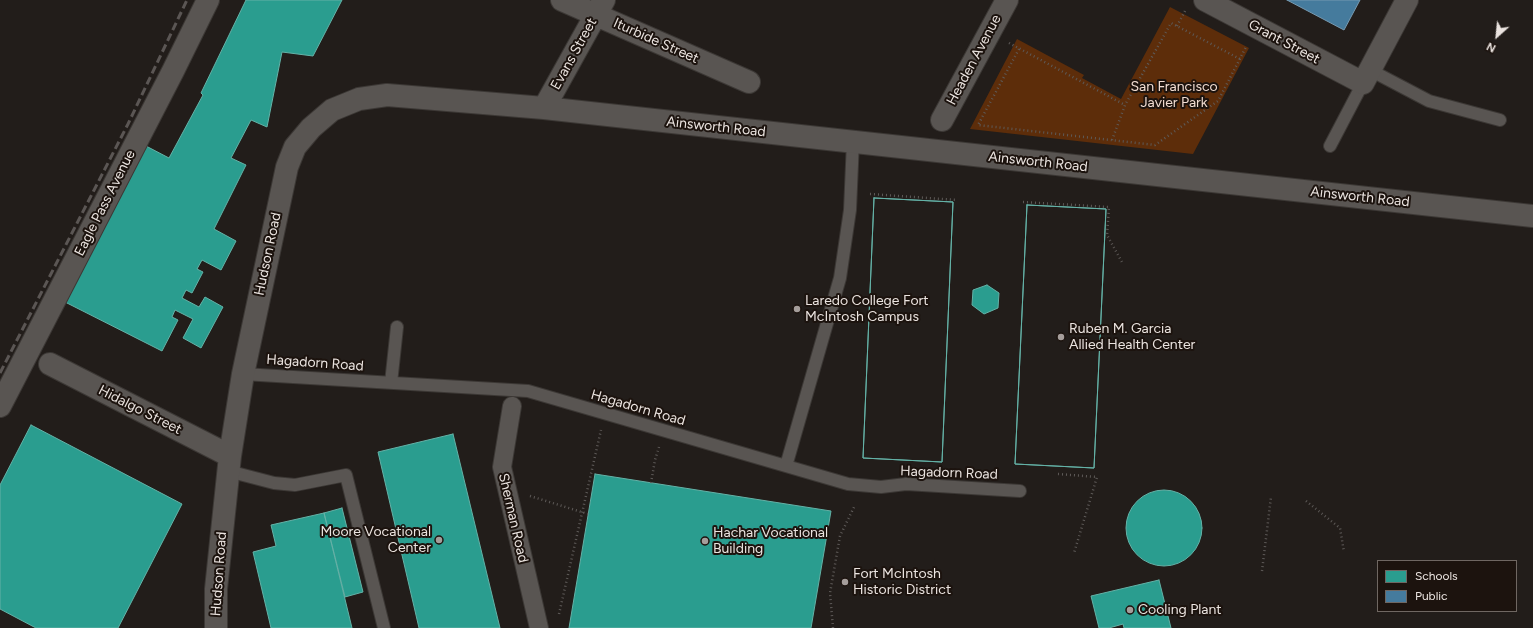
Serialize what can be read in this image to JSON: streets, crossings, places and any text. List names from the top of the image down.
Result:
{
  "streets": {
    "street": [
      "Iturbide Street",
      "Grant Street",
      "Evans Street",
      "Headen Avenue",
      "Ainsworth Road",
      "Eagle Pass Avenue",
      "Hudson Road",
      "Hidalgo Street",
      "Sherman Road"
    ],
    "lane": ["Hagadorn Road"]
  },
  "crossings": [
    ["Iturbide Street", "Evans Street"],
    ["Evans Street", "Ainsworth Road"],
    ["Evans Street", "Hudson Road"],
    ["Ainsworth Road", "Hudson Road"],
    ["Hudson Road", "Hagadorn Road"],
    ["Hudson Road", "Hidalgo Street"]
  ],
  "parks": ["San Francisco Javier Park"],
  "places": [
    "Laredo College Fort McIntosh Campus",
    "Ruben M. Garcia Allied Health Center",
    "Moore Vocational Center",
    "Hachar Vocational Building",
    "Fort McIntosh Historic District",
    "Cooling Plant"
  ],
  "legend": ["Schools", "Public"],
  "north": "bottom left"
}
